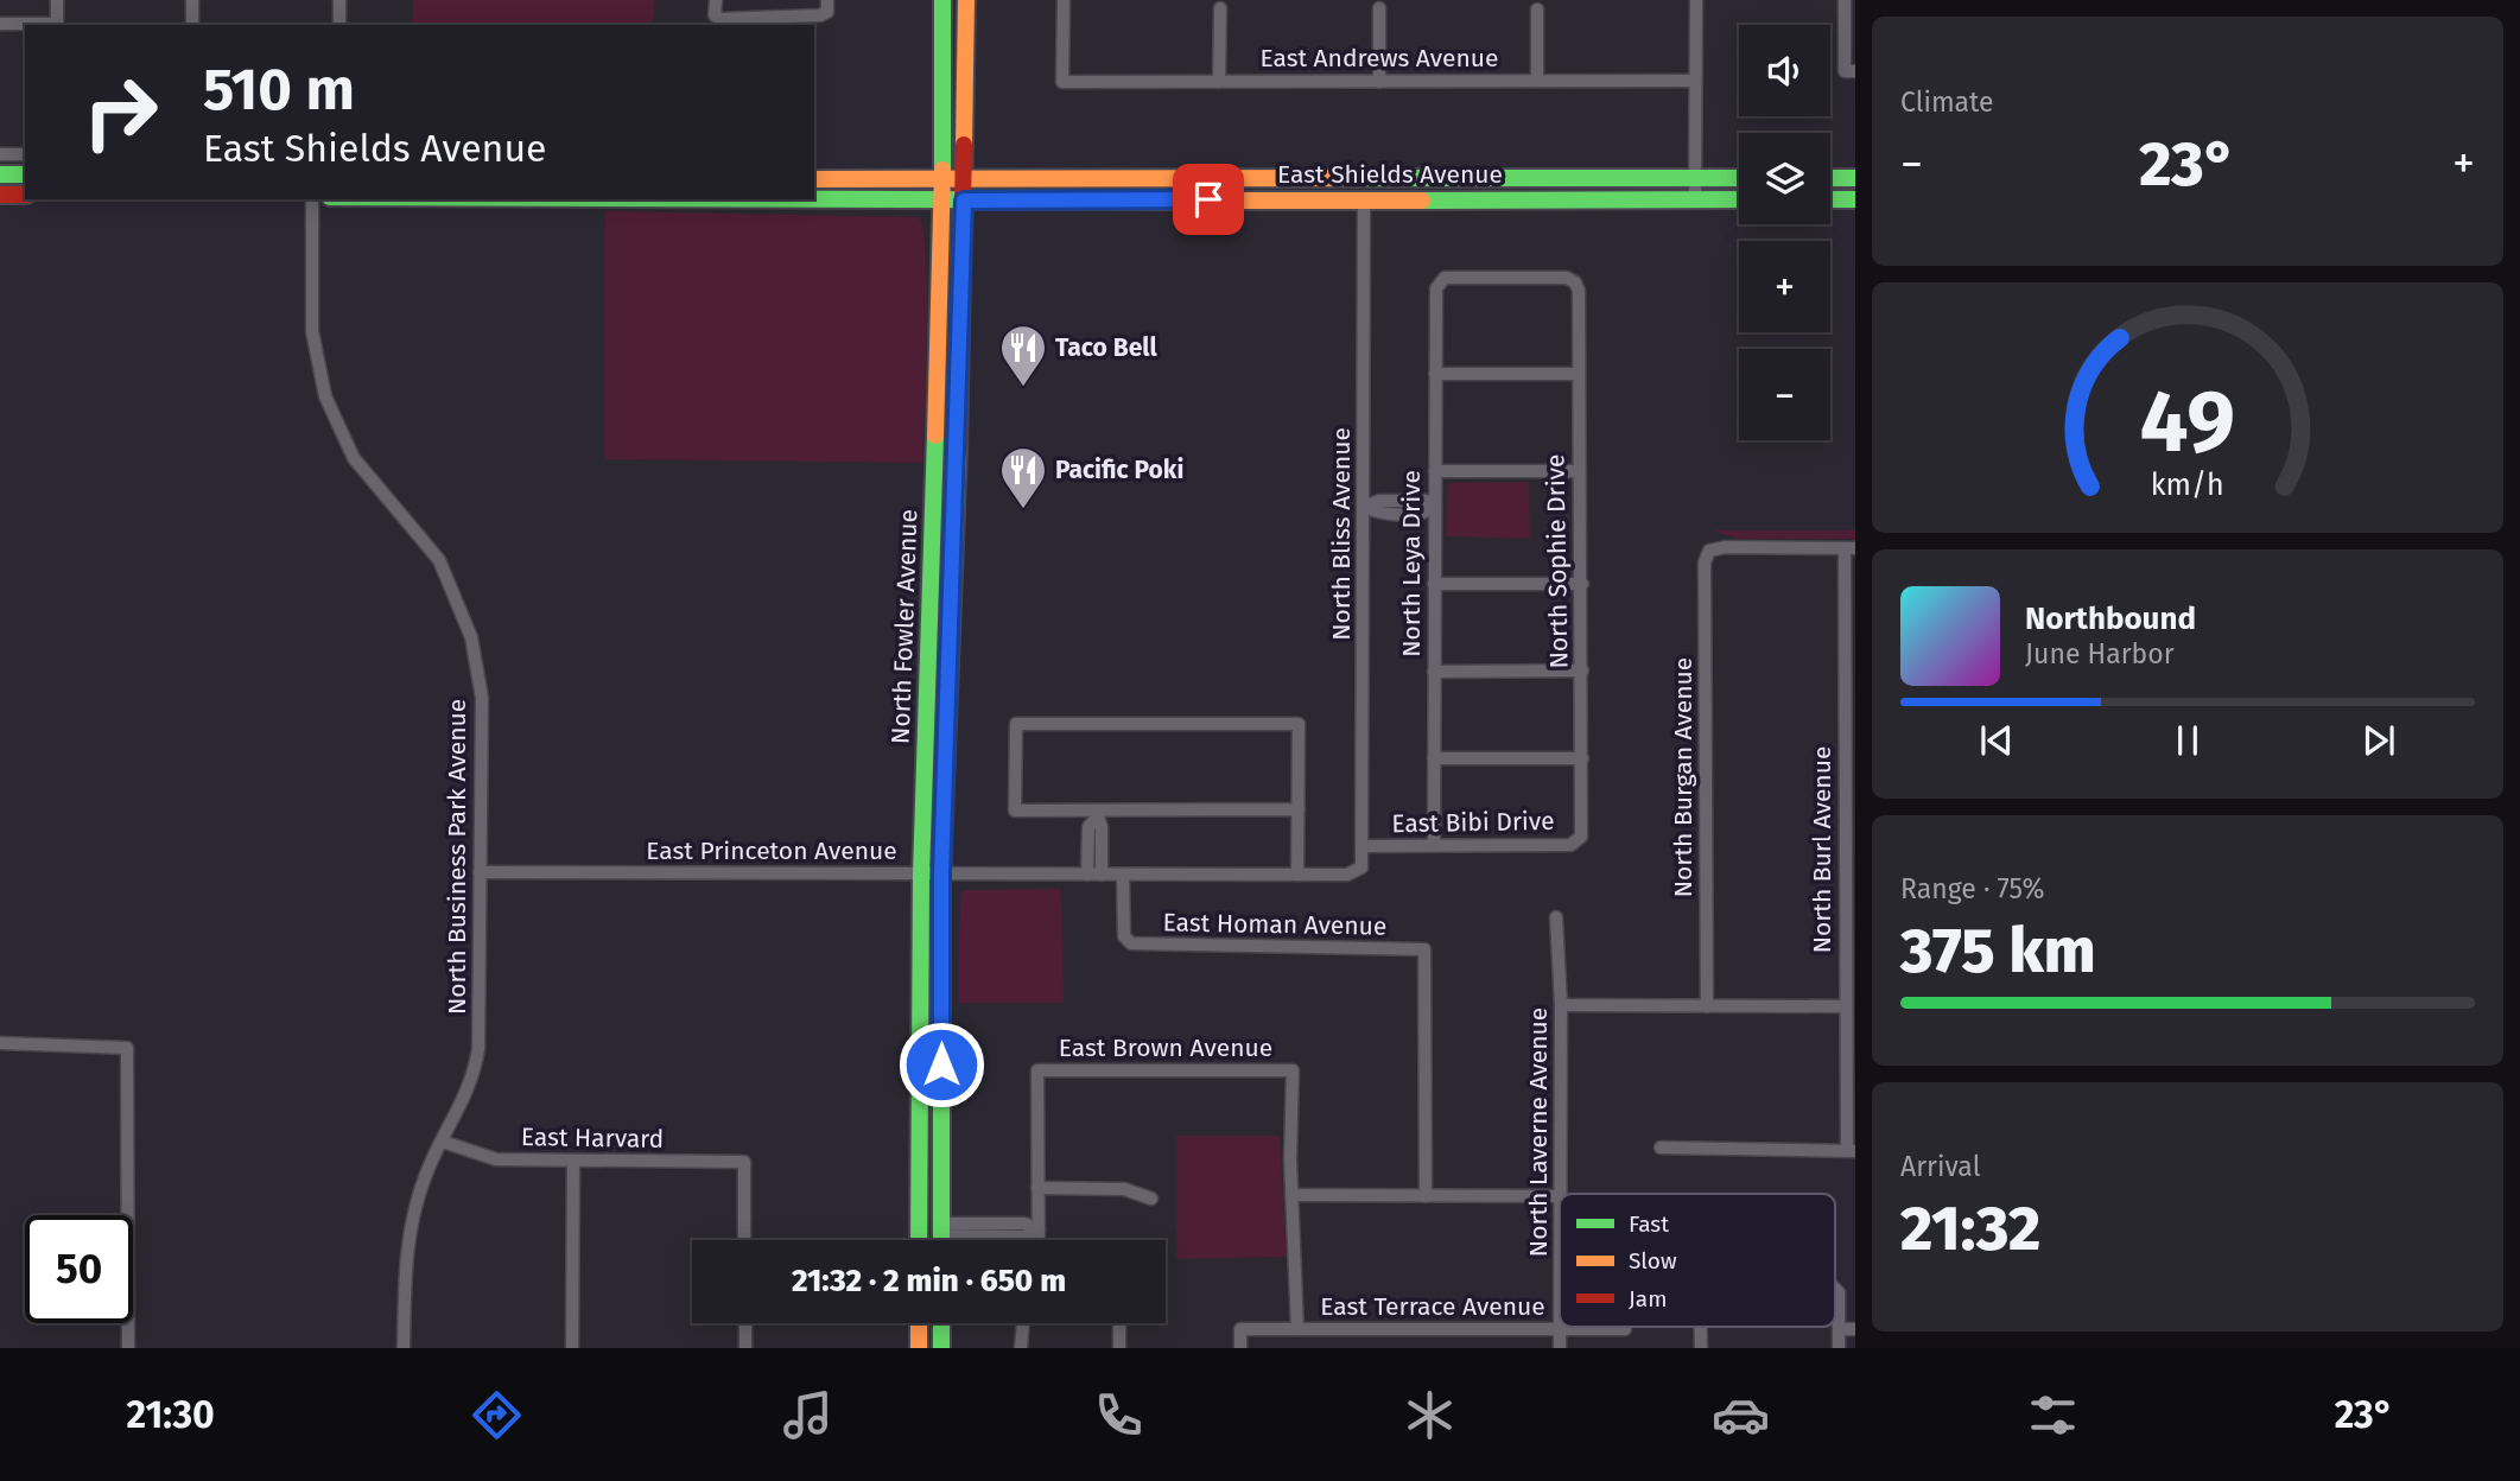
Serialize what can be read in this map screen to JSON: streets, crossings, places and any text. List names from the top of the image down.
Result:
{
  "streets": {
    "main road": ["East Shields Avenue", "North Fowler Avenue"],
    "street": [
      "East Andrews Avenue",
      "North Bliss Avenue",
      "North Sophie Drive",
      "North Leya Drive",
      "North Burgan Avenue",
      "East Bibi Drive",
      "North Burl Avenue",
      "East Princeton Avenue",
      "North Business Park Avenue",
      "East Homan Avenue",
      "East Brown Avenue",
      "North Laverne Avenue",
      "East Harvard",
      "East Terrace Avenue"
    ]
  },
  "crossings": [
    ["East Shields Avenue", "North Bliss Avenue"],
    ["East Shields Avenue", "North Fowler Avenue"],
    ["North Bliss Avenue", "East Bibi Drive"],
    ["North Bliss Avenue", "East Princeton Avenue"],
    ["North Sophie Drive", "North Leya Drive"],
    ["North Sophie Drive", "East Bibi Drive"],
    ["North Leya Drive", "East Bibi Drive"],
    ["North Fowler Avenue", "East Princeton Avenue"],
    ["North Burgan Avenue", "North Burl Avenue"],
    ["East Princeton Avenue", "North Business Park Avenue"],
    ["East Princeton Avenue", "East Homan Avenue"],
    ["North Business Park Avenue", "East Harvard"],
    ["North Laverne Avenue", "East Terrace Avenue"]
  ],
  "places": {
    "restaurant": ["Taco Bell", "Pacific Poki"]
  },
  "legend": ["Fast", "Slow", "Jam"],
  "page": {
    "tile": [
      "Climate",
      ["Range · 75%", "375 km"],
      ["Arrival", "21:32"]
    ],
    "map_buttons": ["+", "−"],
    "turn": ["510 m", "East Shields Avenue"],
    "heat": ["−", "23°", "+"],
    "song": ["Northbound", "June Harbor"],
    "limit": "50",
    "trip": "21:32 · 2 min · 650 m",
    "tabs": ["21:30", "23°"],
    "gauge": ["49", "km/h"]
  }
}
